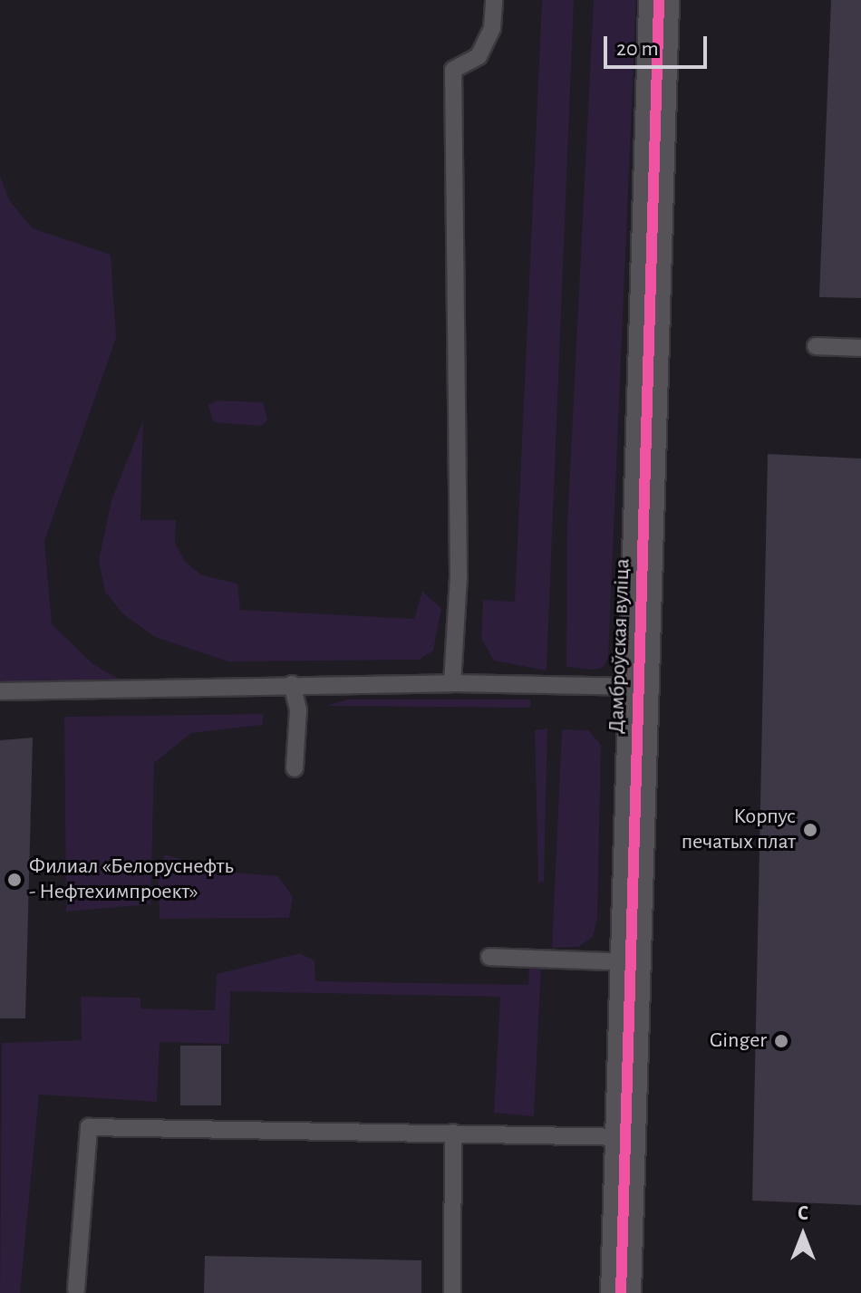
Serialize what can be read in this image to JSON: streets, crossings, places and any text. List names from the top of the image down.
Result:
{
  "streets": {
    "street": ["Дамброўская вуліца"]
  },
  "places": ["Корпус печатых плат", "Филиал «Белоруснефть - Нефтехимпроект»", "Ginger"],
  "scale_bar": "20 m",
  "north": "top"
}
